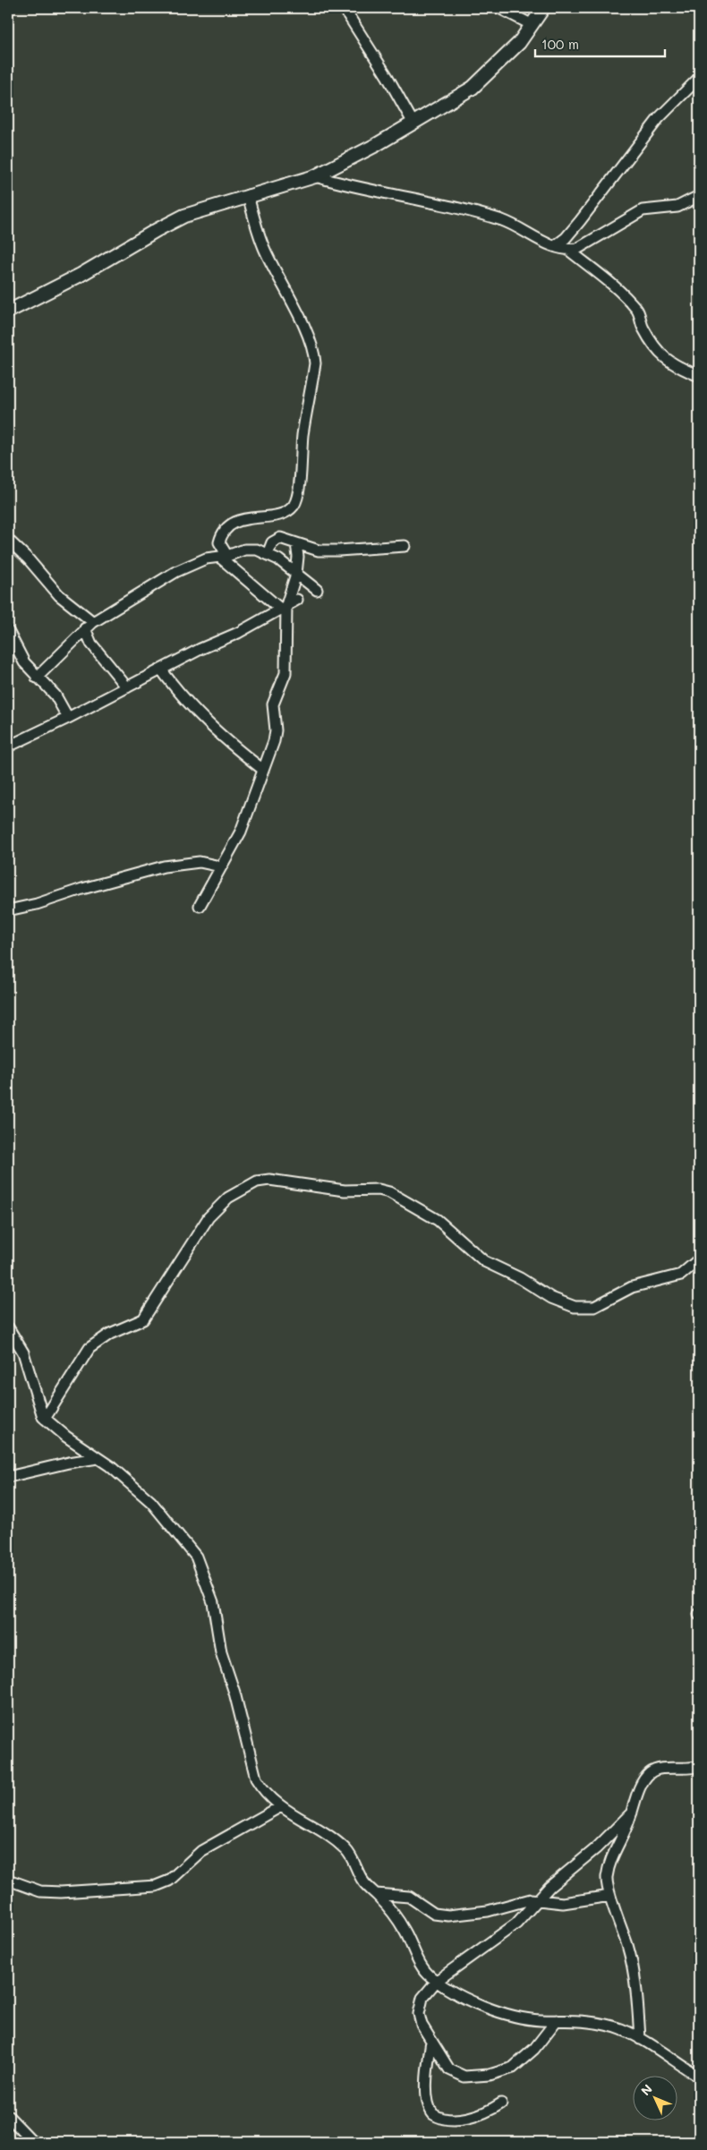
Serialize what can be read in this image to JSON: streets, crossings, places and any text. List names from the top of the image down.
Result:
{
  "scale_bar": "100 m",
  "north": "top left"
}
